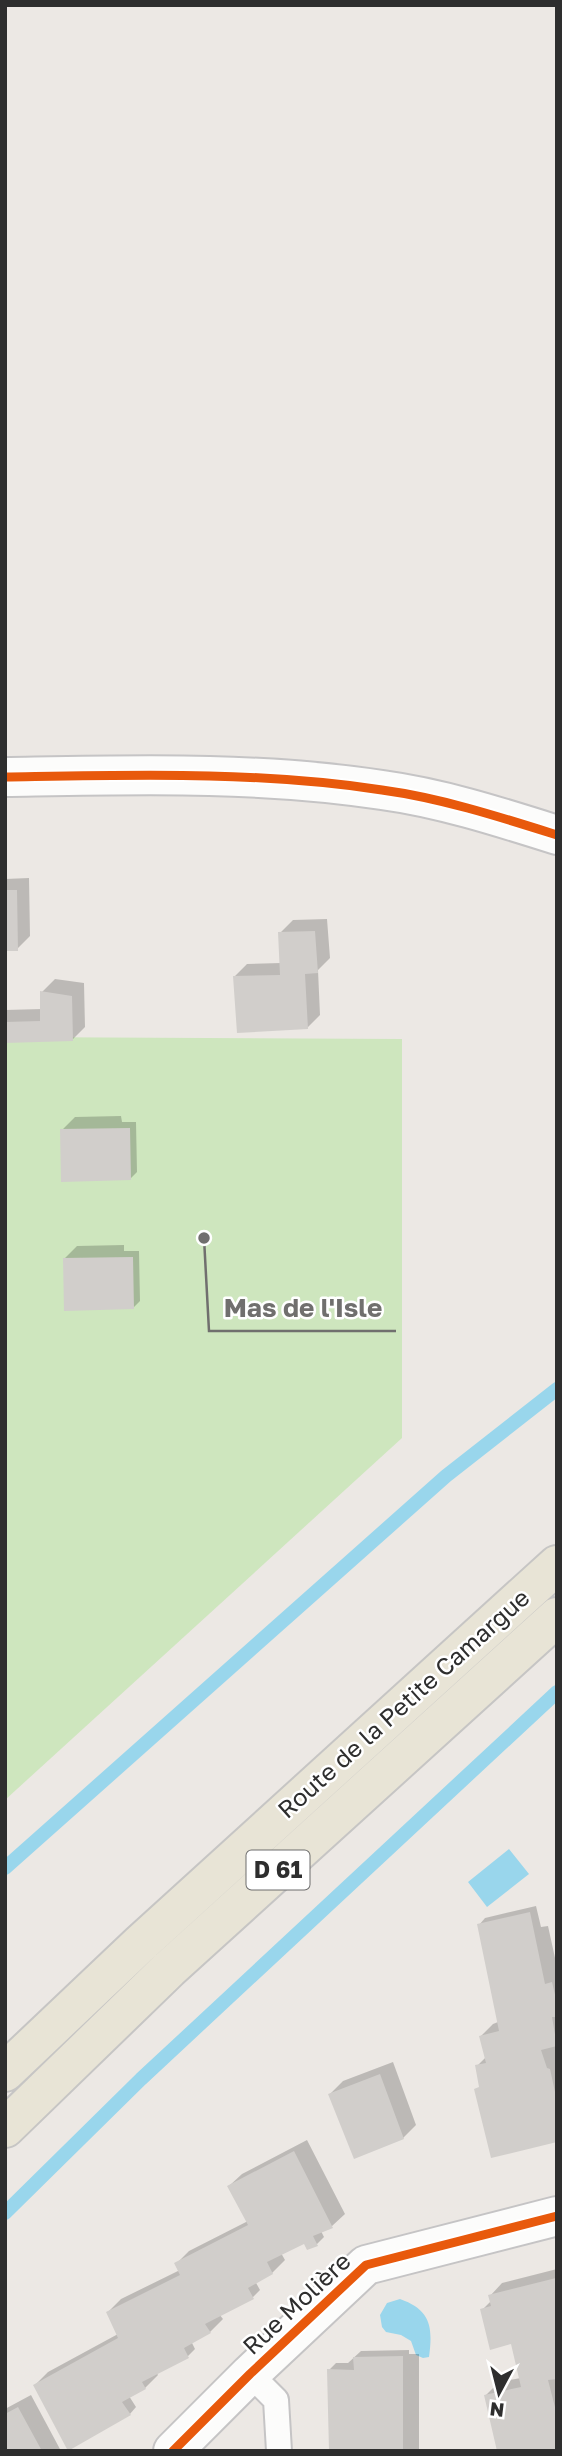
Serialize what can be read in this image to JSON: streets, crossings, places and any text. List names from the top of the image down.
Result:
{
  "streets": {
    "main road": ["Route de la Petite Camargue", "D 61"],
    "street": ["Rue Molière"]
  },
  "places": ["Mas de l'Isle"],
  "north": "bottom"
}
